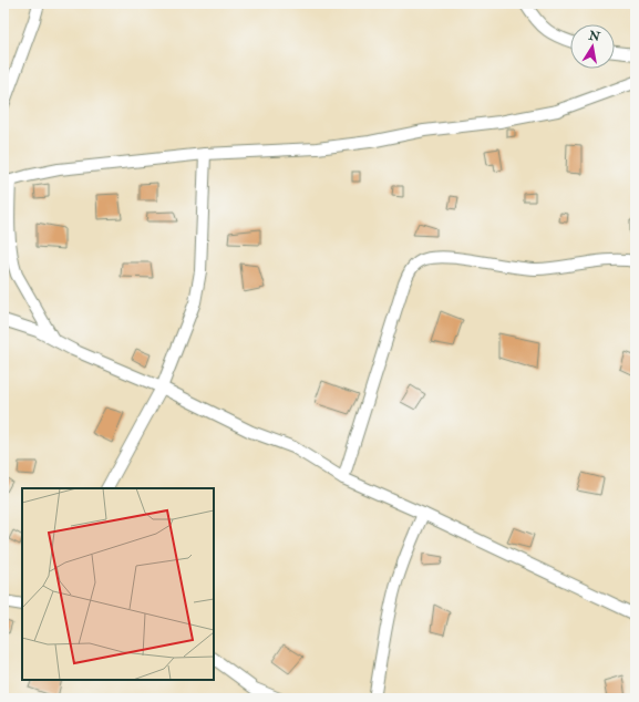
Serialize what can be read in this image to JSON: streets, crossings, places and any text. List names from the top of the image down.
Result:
{
  "north": "top"
}
